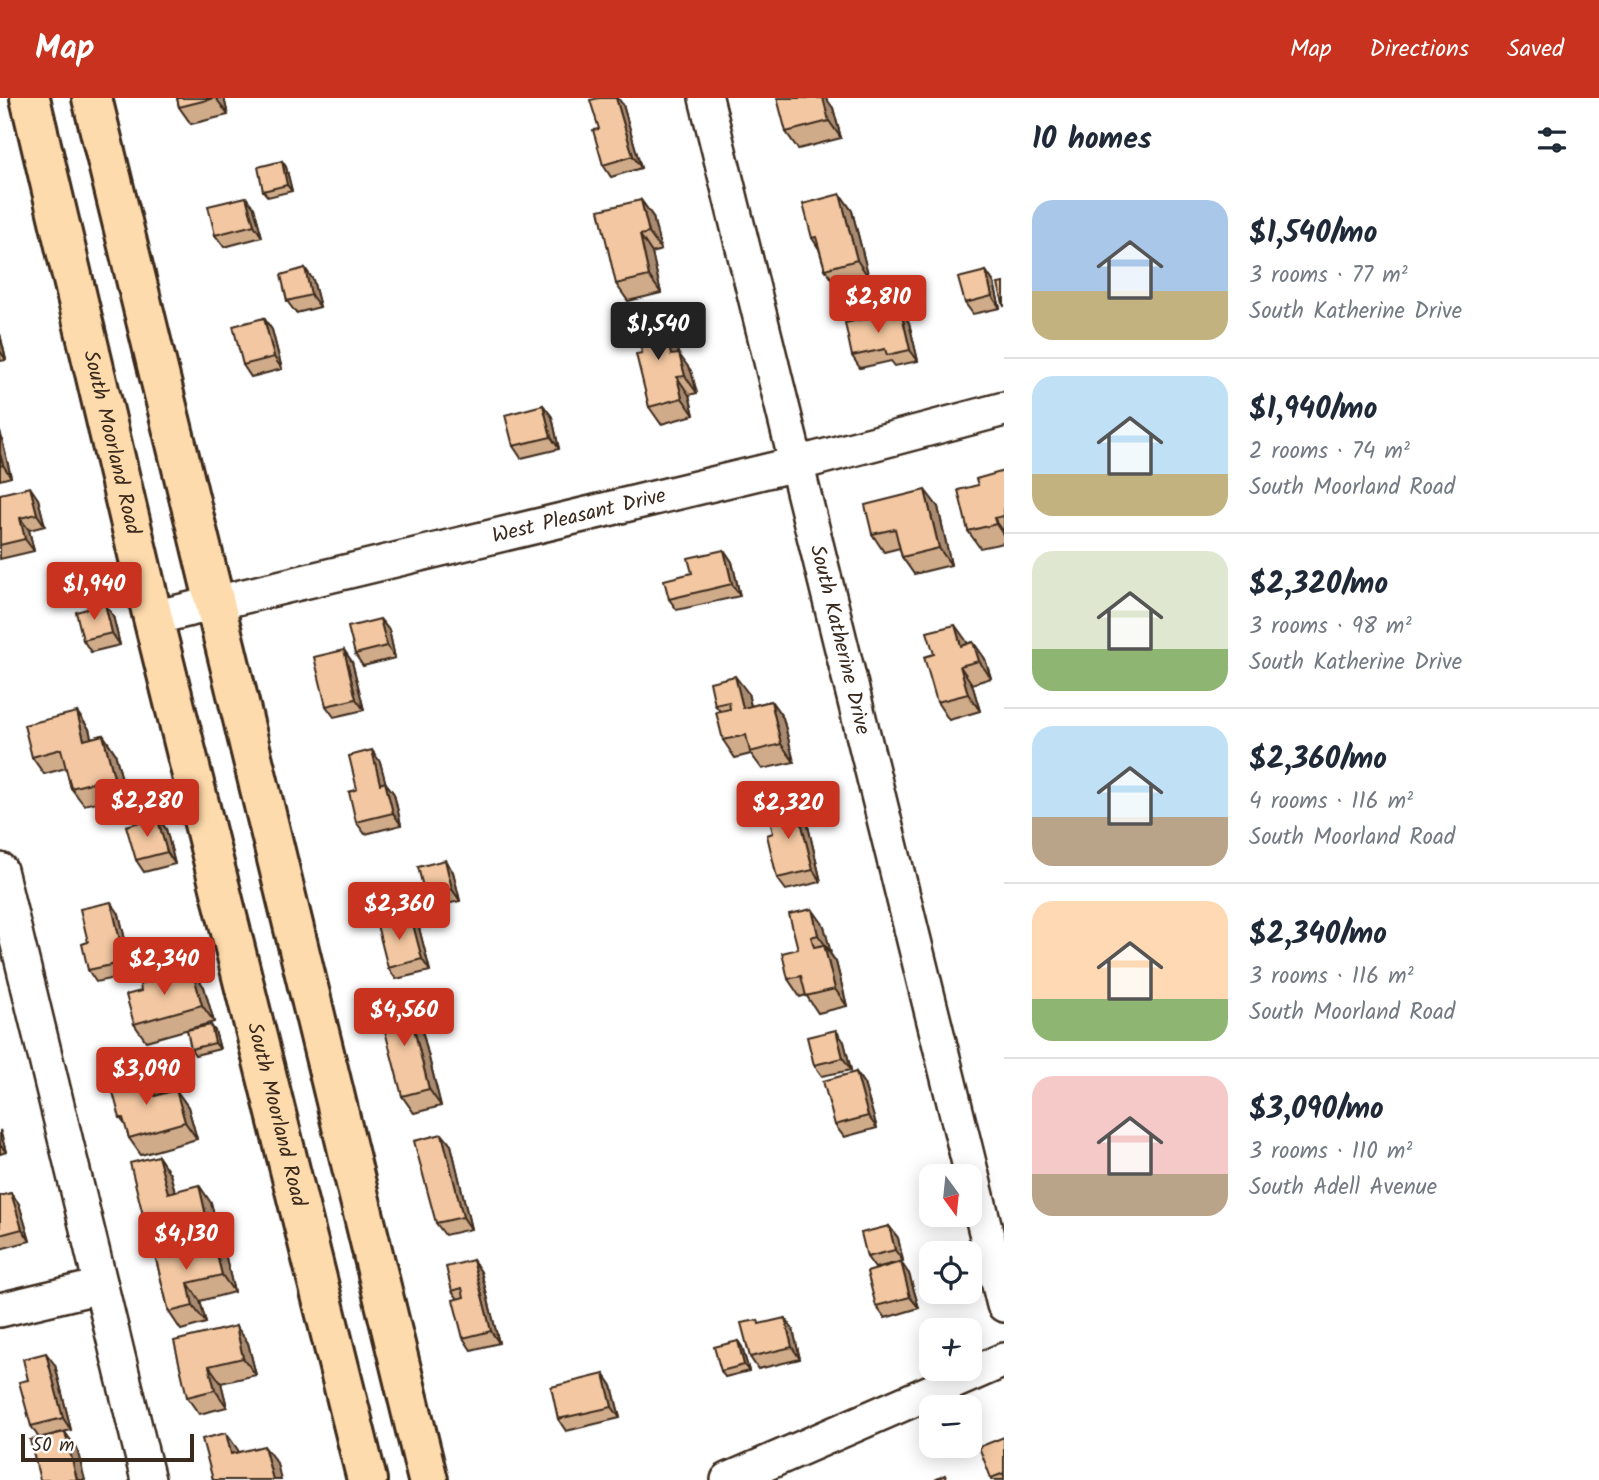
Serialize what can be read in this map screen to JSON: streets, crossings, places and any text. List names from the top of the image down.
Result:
{
  "streets": {
    "main road": ["South Moorland Road"],
    "street": ["West Pleasant Drive", "South Katherine Drive"]
  },
  "crossings": [
    ["South Moorland Road", "West Pleasant Drive"],
    ["West Pleasant Drive", "South Katherine Drive"]
  ],
  "scale_bar": "50 m",
  "north": "bottom",
  "page": {
    "header": "Map",
    "nav": ["Map", "Directions", "Saved"],
    "heading": "10 homes",
    "list": [
      {
        "name": "$1,540/mo",
        "note": "3 rooms · 77 m² · South Katherine Drive"
      },
      {
        "name": "$1,940/mo",
        "note": "2 rooms · 74 m² · South Moorland Road"
      },
      {
        "name": "$2,320/mo",
        "note": "3 rooms · 98 m² · South Katherine Drive"
      },
      {
        "name": "$2,360/mo",
        "note": "4 rooms · 116 m² · South Moorland Road"
      },
      {
        "name": "$2,340/mo",
        "note": "3 rooms · 116 m² · South Moorland Road"
      },
      {
        "name": "$3,090/mo",
        "note": "3 rooms · 110 m² · South Adell Avenue"
      }
    ],
    "price": [
      "$2,810",
      "$1,540",
      "$1,940",
      "$2,280",
      "$2,320",
      "$2,360",
      "$2,340",
      "$4,560",
      "$3,090",
      "$4,130"
    ],
    "map_buttons": ["+", "−"],
    "scale": "50 m"
  }
}
